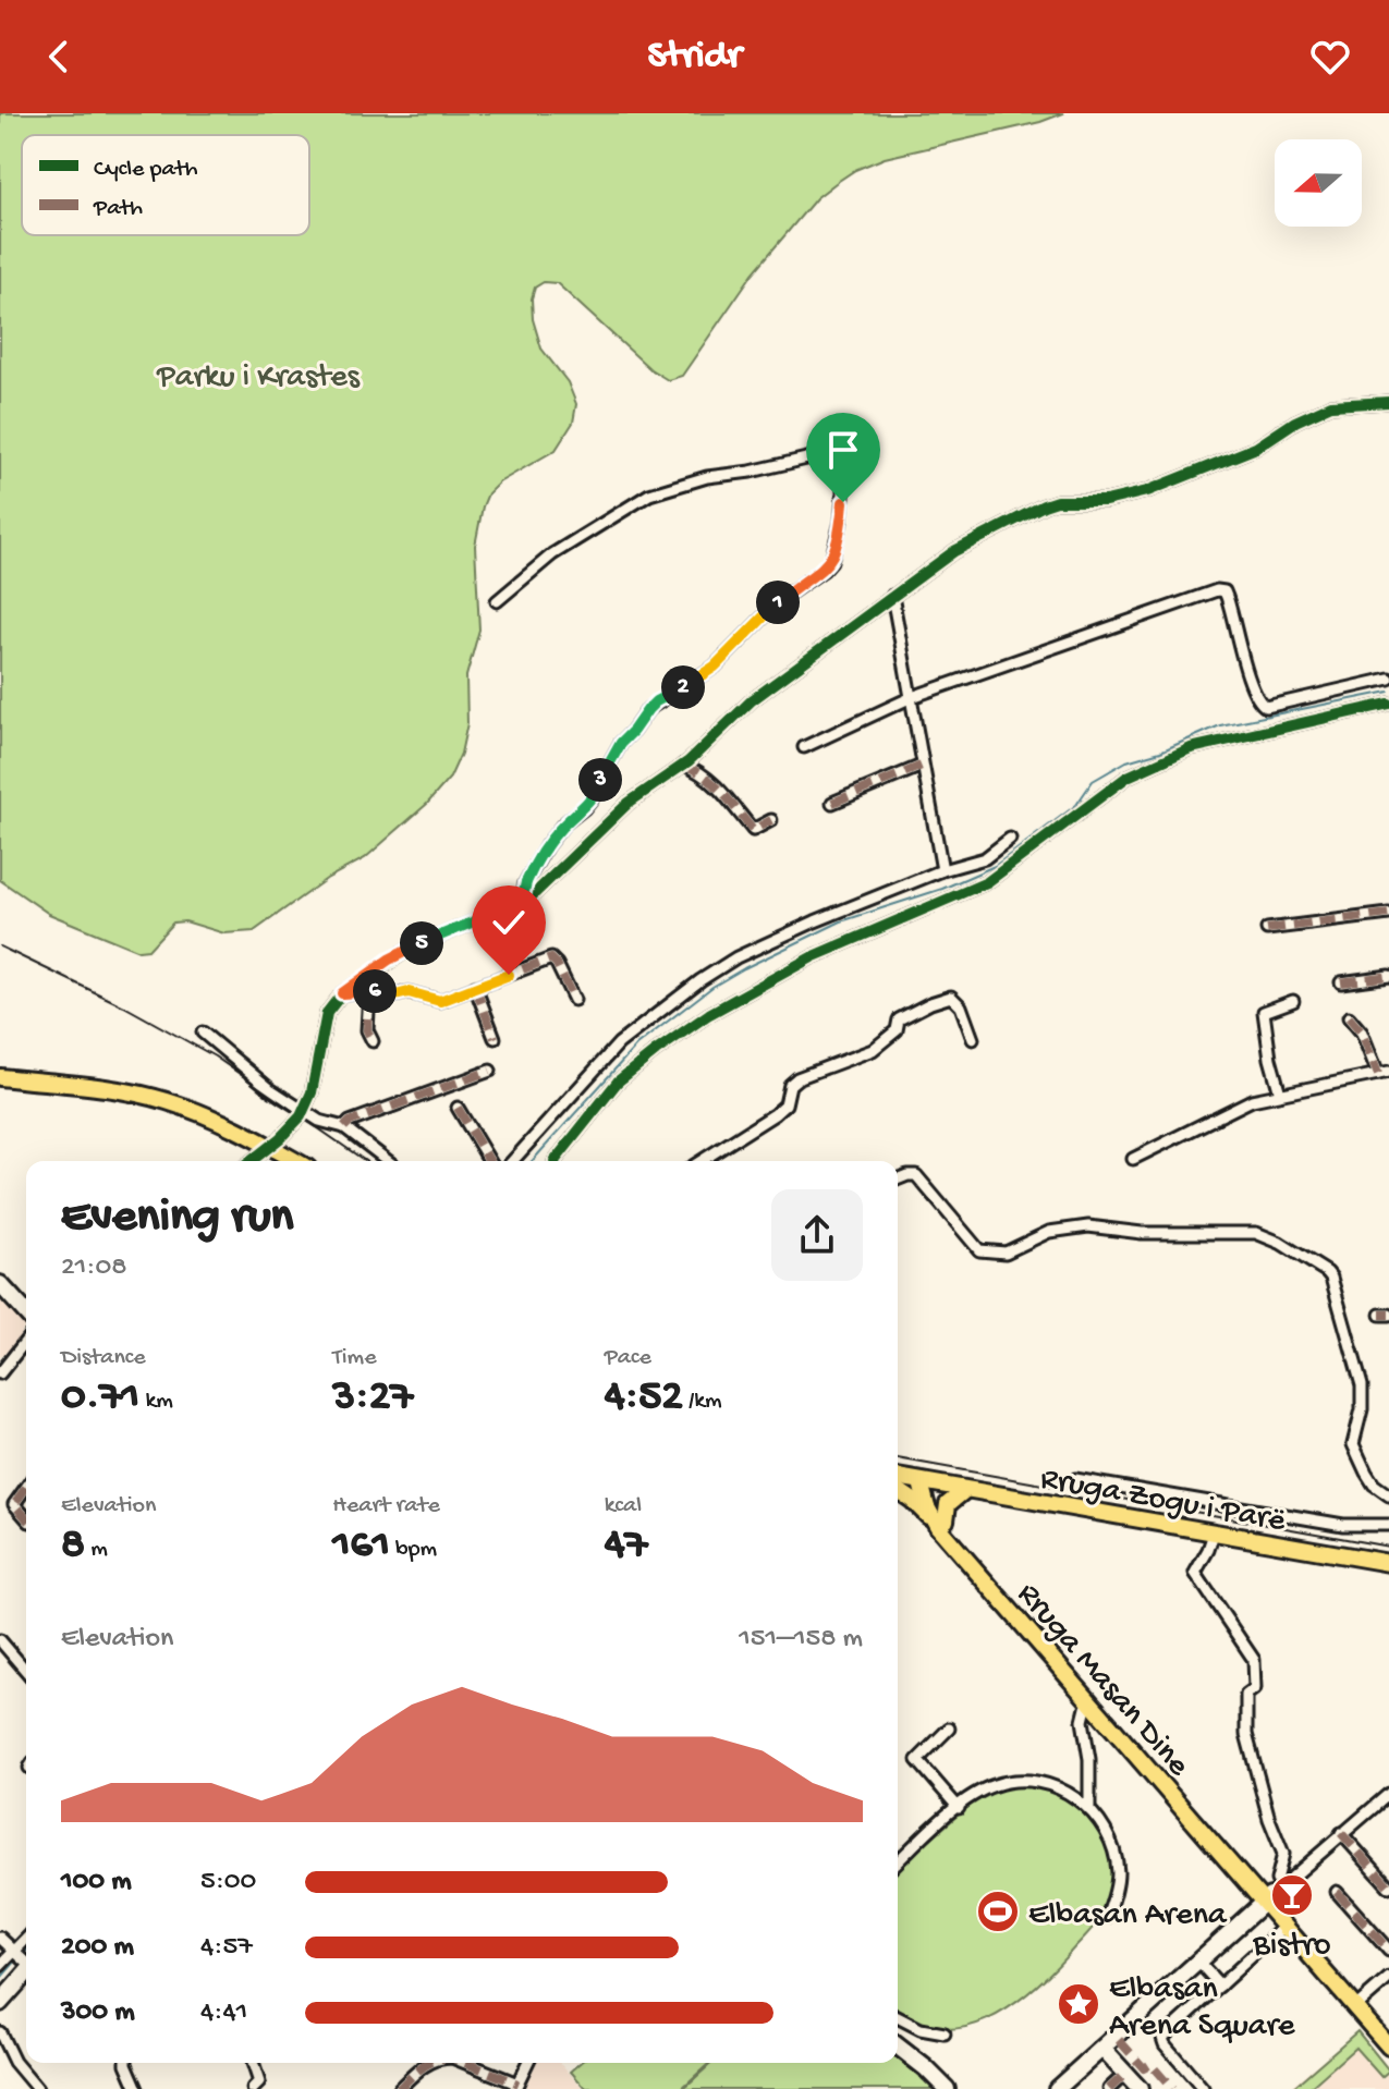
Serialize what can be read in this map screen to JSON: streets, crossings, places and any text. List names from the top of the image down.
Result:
{
  "streets": {
    "main road": ["Rruga Zogu i Parë", "Rruga Masan Dine"]
  },
  "crossings": [
    ["Rruga Zogu i Parë", "Rruga Masan Dine"]
  ],
  "parks": ["Parku i Krastes"],
  "places": {
    "bar": ["Bistro"],
    "sports": ["Elbasan Arena"],
    "place": ["Elbasan Arena Square"]
  },
  "legend": ["Cycle path", "Path"],
  "north": "left",
  "page": {
    "header": "Stridr",
    "pins": [
      "1",
      "2",
      "3",
      "5",
      "6"
    ],
    "heading": ["Evening run", "21:08"],
    "stats": [
      ["Distance", "0.71 km"],
      ["Time", "3:27"],
      ["Pace", "4:52 /km"],
      ["Elevation", "8 m"],
      ["Heart rate", "161 bpm"],
      ["kcal", "47"]
    ],
    "chart": ["Elevation", "151–158 m"],
    "list": [
      {
        "name": "100 m",
        "note": "5:00"
      },
      {
        "name": "200 m",
        "note": "4:57"
      },
      {
        "name": "300 m",
        "note": "4:41"
      }
    ]
  }
}
